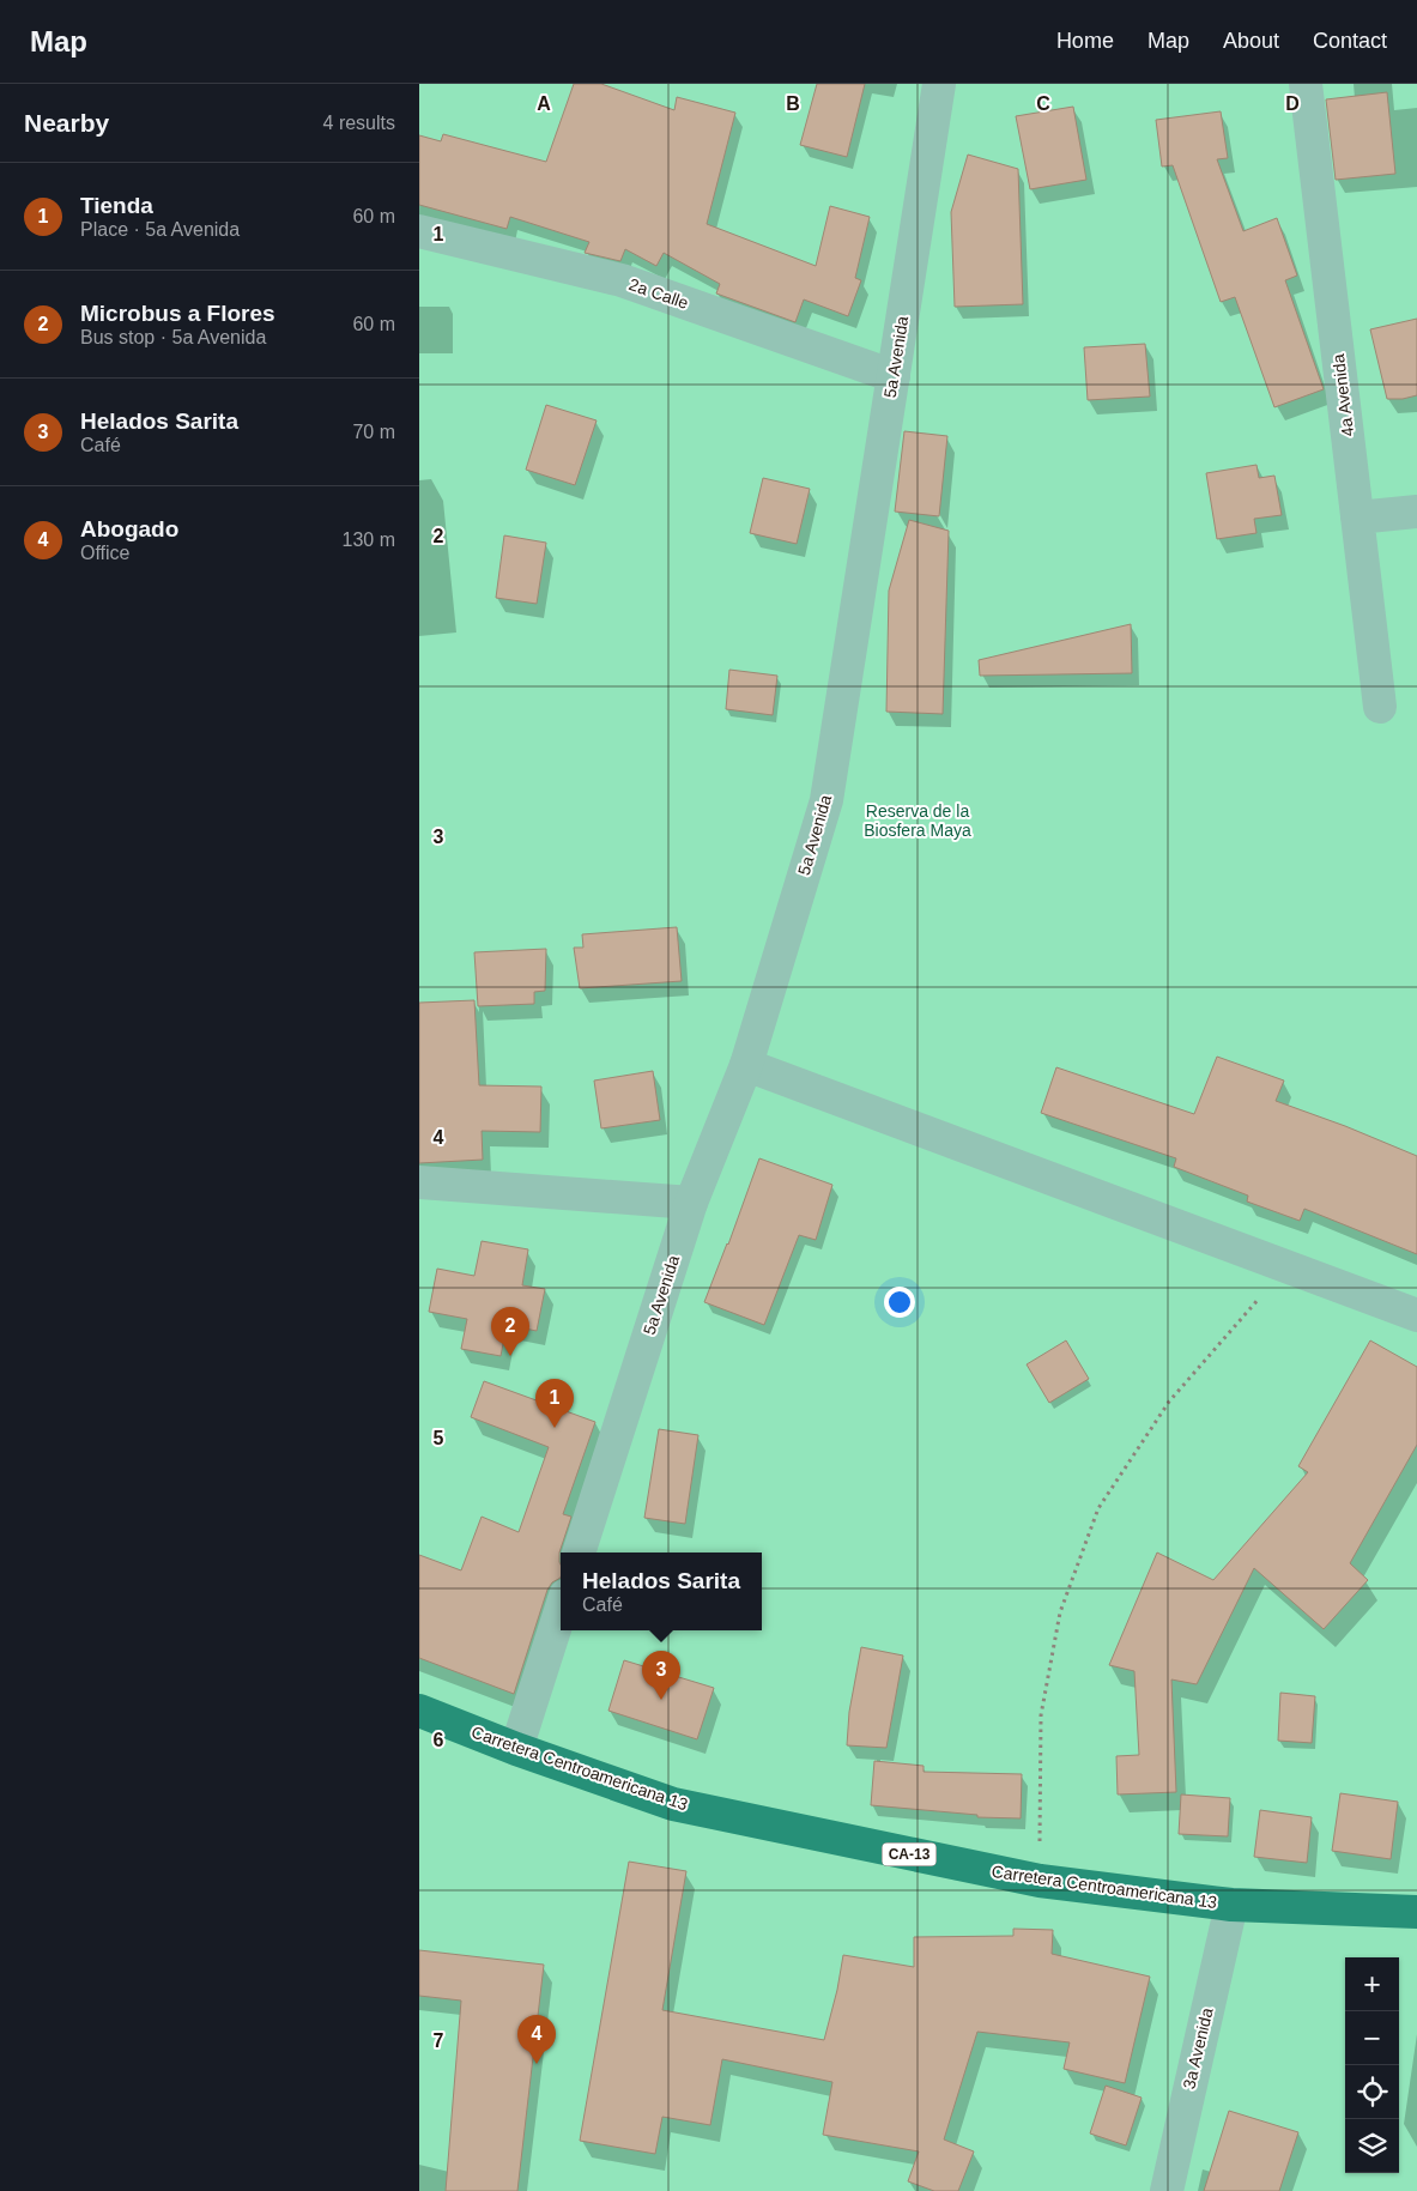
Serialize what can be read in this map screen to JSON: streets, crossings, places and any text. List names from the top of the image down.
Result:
{
  "streets": {
    "highway": ["Carretera Centroamericana 13", "CA-13"],
    "street": [
      "2a Calle",
      "5a Avenida",
      "4a Avenida",
      "3a Avenida"
    ]
  },
  "crossings": [
    ["2a Calle", "5a Avenida"],
    ["Carretera Centroamericana 13", "3a Avenida"]
  ],
  "parks": ["Reserva de la Biosfera Maya"],
  "page": {
    "header": "Map",
    "nav": [
      "Home",
      "Map",
      "About",
      "Contact"
    ],
    "heading": ["Nearby", "4 results"],
    "list": [
      {
        "mark": "1",
        "name": "Tienda",
        "note": "Place · 5a Avenida",
        "value": "60 m"
      },
      {
        "mark": "2",
        "name": "Microbus a Flores",
        "note": "Bus stop · 5a Avenida",
        "value": "60 m"
      },
      {
        "mark": "3",
        "name": "Helados Sarita",
        "note": "Café",
        "value": "70 m"
      },
      {
        "mark": "4",
        "name": "Abogado",
        "note": "Office",
        "value": "130 m"
      }
    ],
    "pins": [
      "2",
      "1",
      "3",
      "4"
    ],
    "popup": ["Helados Sarita", "Café"],
    "map_buttons": ["+", "−"]
  },
  "grid": {
    "columns": [
      "A",
      "B",
      "C",
      "D"
    ],
    "rows": [
      "1",
      "2",
      "3",
      "4",
      "5",
      "6",
      "7"
    ]
  }
}
